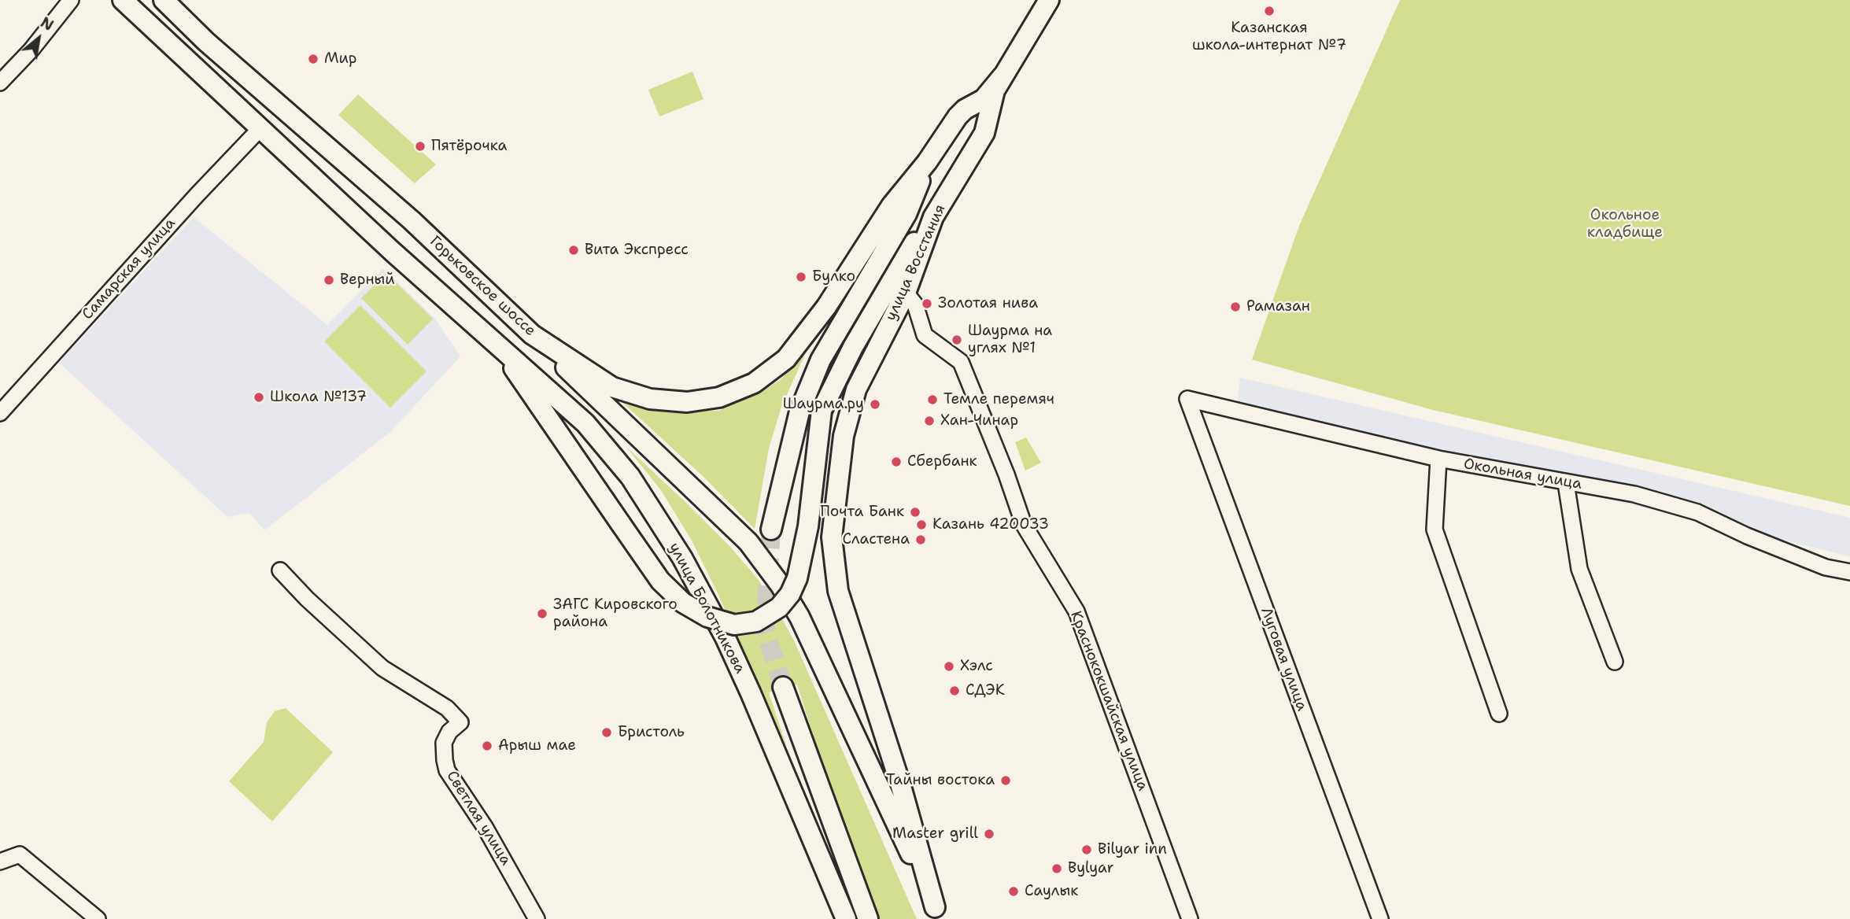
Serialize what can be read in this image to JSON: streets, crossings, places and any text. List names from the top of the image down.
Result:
{
  "streets": {
    "main road": ["улица Восстания", "Горьковское шоссе", "улица Болотникова"],
    "street": [
      "Самарская улица",
      "Окольная улица",
      "Луговая улица",
      "Краснококшайская улица",
      "Светлая улица"
    ]
  },
  "crossings": [
    ["улица Восстания", "Горьковское шоссе"],
    ["улица Восстания", "Краснококшайская улица"],
    ["Окольная улица", "Луговая улица"]
  ],
  "parks": ["Окольное кладбище"],
  "places": [
    "Казанская школа-интернат №7",
    "Мир",
    "Пятёрочка",
    "Вита Экспресс",
    "Булко",
    "Верный",
    "Золотая нива",
    "Рамазан",
    "Шаурма на углях №1",
    "Школа №137",
    "Темле перемяч",
    "Шаурма.ру",
    "Хан-Чинар",
    "Сбербанк",
    "Почта Банк",
    "Казань 420033",
    "Сластена",
    "ЗАГС Кировского района",
    "Хэлс",
    "СДЭК",
    "Бристоль",
    "Арыш мае",
    "Тайны востока",
    "Master grill",
    "Bilyar inn",
    "Bylyar",
    "Саулык"
  ],
  "north": "top right"
}
